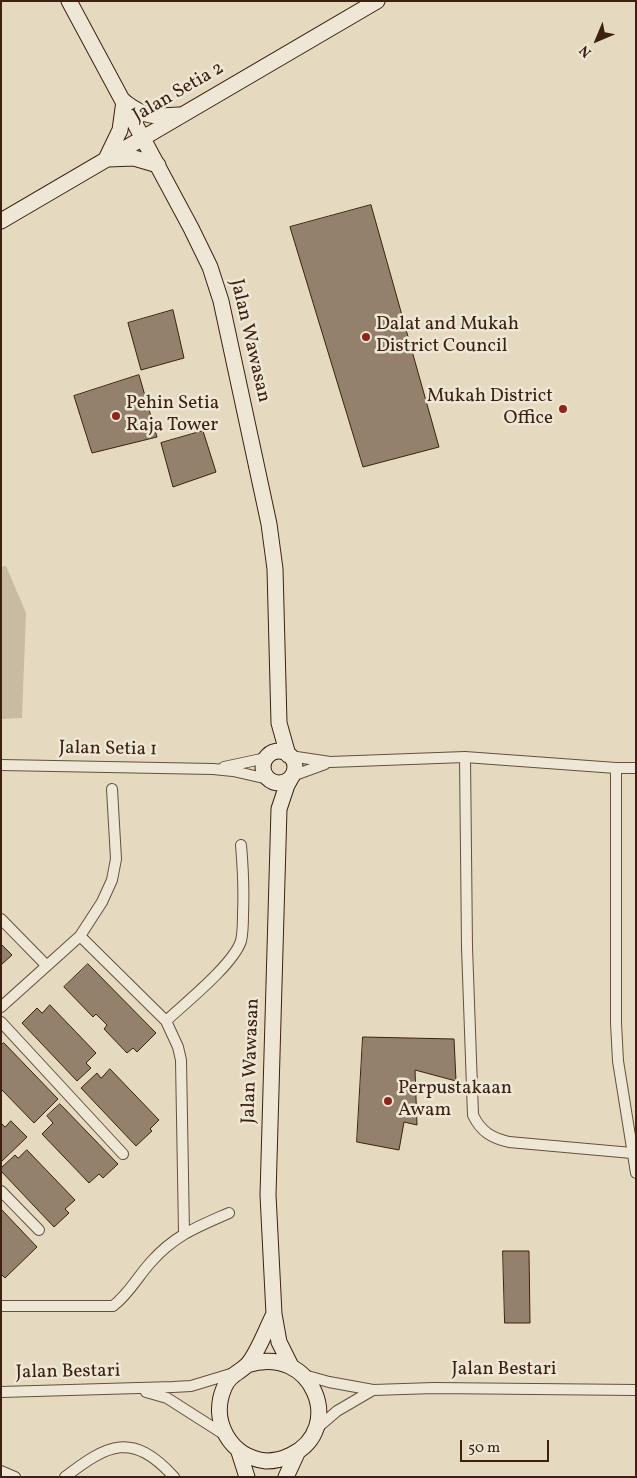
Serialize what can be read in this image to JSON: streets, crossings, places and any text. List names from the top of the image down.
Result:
{
  "streets": {
    "street": [
      "Jalan Setia 2",
      "Jalan Wawasan",
      "Jalan Setia 1",
      "Jalan Bestari"
    ]
  },
  "crossings": [
    ["Jalan Setia 2", "Jalan Wawasan"],
    ["Jalan Wawasan", "Jalan Setia 1"],
    ["Jalan Wawasan", "Jalan Bestari"]
  ],
  "places": [
    "Dalat and Mukah District Council",
    "Mukah District Office",
    "Pehin Setia Raja Tower",
    "Perpustakaan Awam"
  ],
  "scale_bar": "50 m",
  "north": "bottom left"
}
